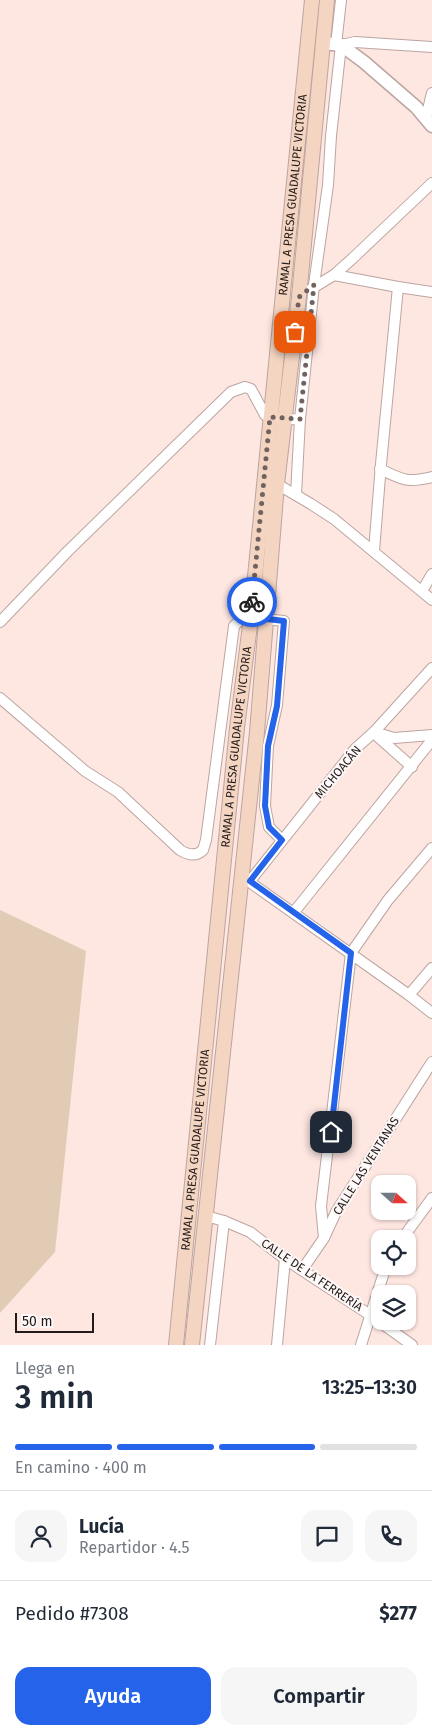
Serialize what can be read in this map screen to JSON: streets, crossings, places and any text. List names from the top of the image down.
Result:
{
  "streets": {
    "main road": ["RAMAL A PRESA GUADALUPE VICTORIA"],
    "street": ["MICHOACÁN", "CALLE LAS VENTANAS", "CALLE DE LA FERRERÍA"]
  },
  "crossings": [
    ["RAMAL A PRESA GUADALUPE VICTORIA", "MICHOACÁN"],
    ["RAMAL A PRESA GUADALUPE VICTORIA", "CALLE DE LA FERRERÍA"],
    ["CALLE LAS VENTANAS", "CALLE DE LA FERRERÍA"]
  ],
  "scale_bar": "50 m",
  "north": "right",
  "page": {
    "scale": "50 m",
    "heading": ["3 min", "Llega en", "13:25–13:30"],
    "panel": [
      "Lucía",
      "Repartidor · 4.5",
      "Pedido #7308",
      "$277"
    ],
    "bar": "En camino · 400 m",
    "buttons": ["Ayuda", "Compartir"]
  }
}
